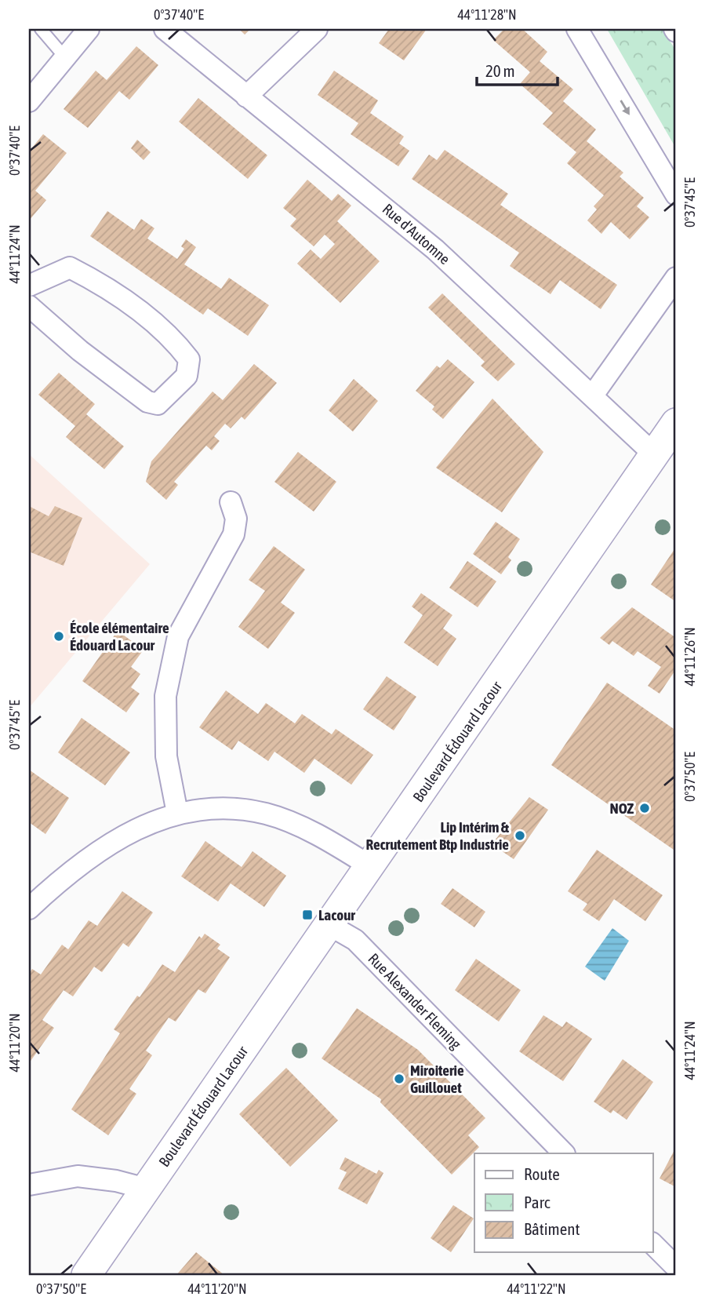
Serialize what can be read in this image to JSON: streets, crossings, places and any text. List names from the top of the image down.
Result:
{
  "streets": {
    "main road": ["Boulevard Édouard Lacour"],
    "street": ["Rue d'Automne", "Rue Alexander Fleming"]
  },
  "crossings": [
    ["Rue d'Automne", "Boulevard Édouard Lacour"],
    ["Boulevard Édouard Lacour", "Rue Alexander Fleming"]
  ],
  "places": {
    "other": [
      "École élémentaire Édouard Lacour",
      "NOZ",
      "Lip Intérim & Recrutement Btp Industrie",
      "Miroiterie Guillouet"
    ],
    "transit": ["Lacour"]
  },
  "legend": ["Route", "Parc", "Bâtiment"],
  "scale_bar": "20 m",
  "coordinates": [
    "0°37'40\"E",
    "44°11'28\"N",
    "0°37'45\"E",
    "44°11'24\"N",
    "44°11'26\"N",
    "0°37'50\"E",
    "44°11'20\"N",
    "44°11'22\"N"
  ]
}
